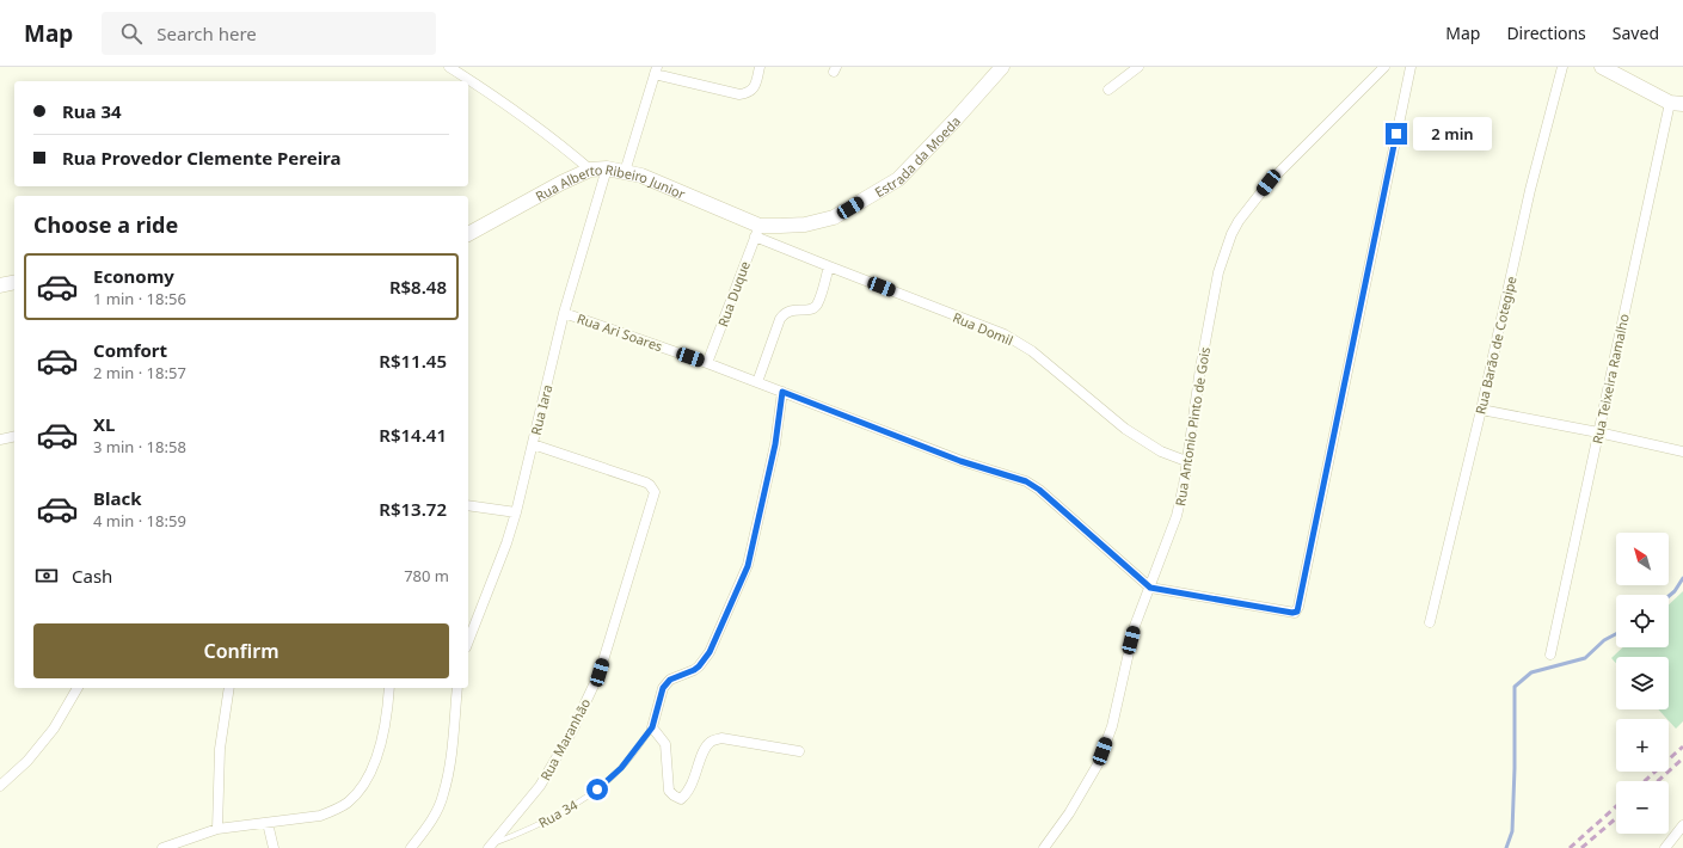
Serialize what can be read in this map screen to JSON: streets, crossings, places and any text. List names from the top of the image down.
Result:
{
  "streets": {
    "main road": ["Estrada da Moeda", "Rua Alberto Ribeiro Junior"],
    "street": [
      "Rua Duque",
      "Rua Domil",
      "Rua Ari Soares",
      "Rua Barão de Cotegipe",
      "Rua Teixeira Ramalho",
      "Rua Iara",
      "Rua Antonio Pinto de Gois",
      "Rua Maranhão"
    ],
    "lane": ["Rua 34"]
  },
  "crossings": [
    ["Estrada da Moeda", "Rua Alberto Ribeiro Junior"],
    ["Estrada da Moeda", "Rua Duque"],
    ["Estrada da Moeda", "Rua Domil"],
    ["Rua Alberto Ribeiro Junior", "Rua Duque"],
    ["Rua Alberto Ribeiro Junior", "Rua Domil"],
    ["Rua Alberto Ribeiro Junior", "Rua Iara"],
    ["Rua Duque", "Rua Domil"],
    ["Rua Duque", "Rua Ari Soares"],
    ["Rua Domil", "Rua Antonio Pinto de Gois"],
    ["Rua Ari Soares", "Rua Iara"],
    ["Rua Ari Soares", "Rua Antonio Pinto de Gois"],
    ["Rua Iara", "Rua Maranhão"],
    ["Rua Maranhão", "Rua 34"]
  ],
  "north": "top left",
  "page": {
    "header": "Map",
    "search": "Search here",
    "nav": ["Map", "Directions", "Saved"],
    "banner": ["Rua 34", "Rua Provedor Clemente Pereira"],
    "bubble": "2 min",
    "heading": "Choose a ride",
    "list": [
      {
        "name": "Economy",
        "note": "1 min · 18:56",
        "value": "R$8.48"
      },
      {
        "name": "Comfort",
        "note": "2 min · 18:57",
        "value": "R$11.45"
      },
      {
        "name": "XL",
        "note": "3 min · 18:58",
        "value": "R$14.41"
      },
      {
        "name": "Black",
        "note": "4 min · 18:59",
        "value": "R$13.72"
      }
    ],
    "map_buttons": ["+", "−"],
    "pay": ["Cash", "780 m"],
    "buttons": "Confirm"
  }
}
